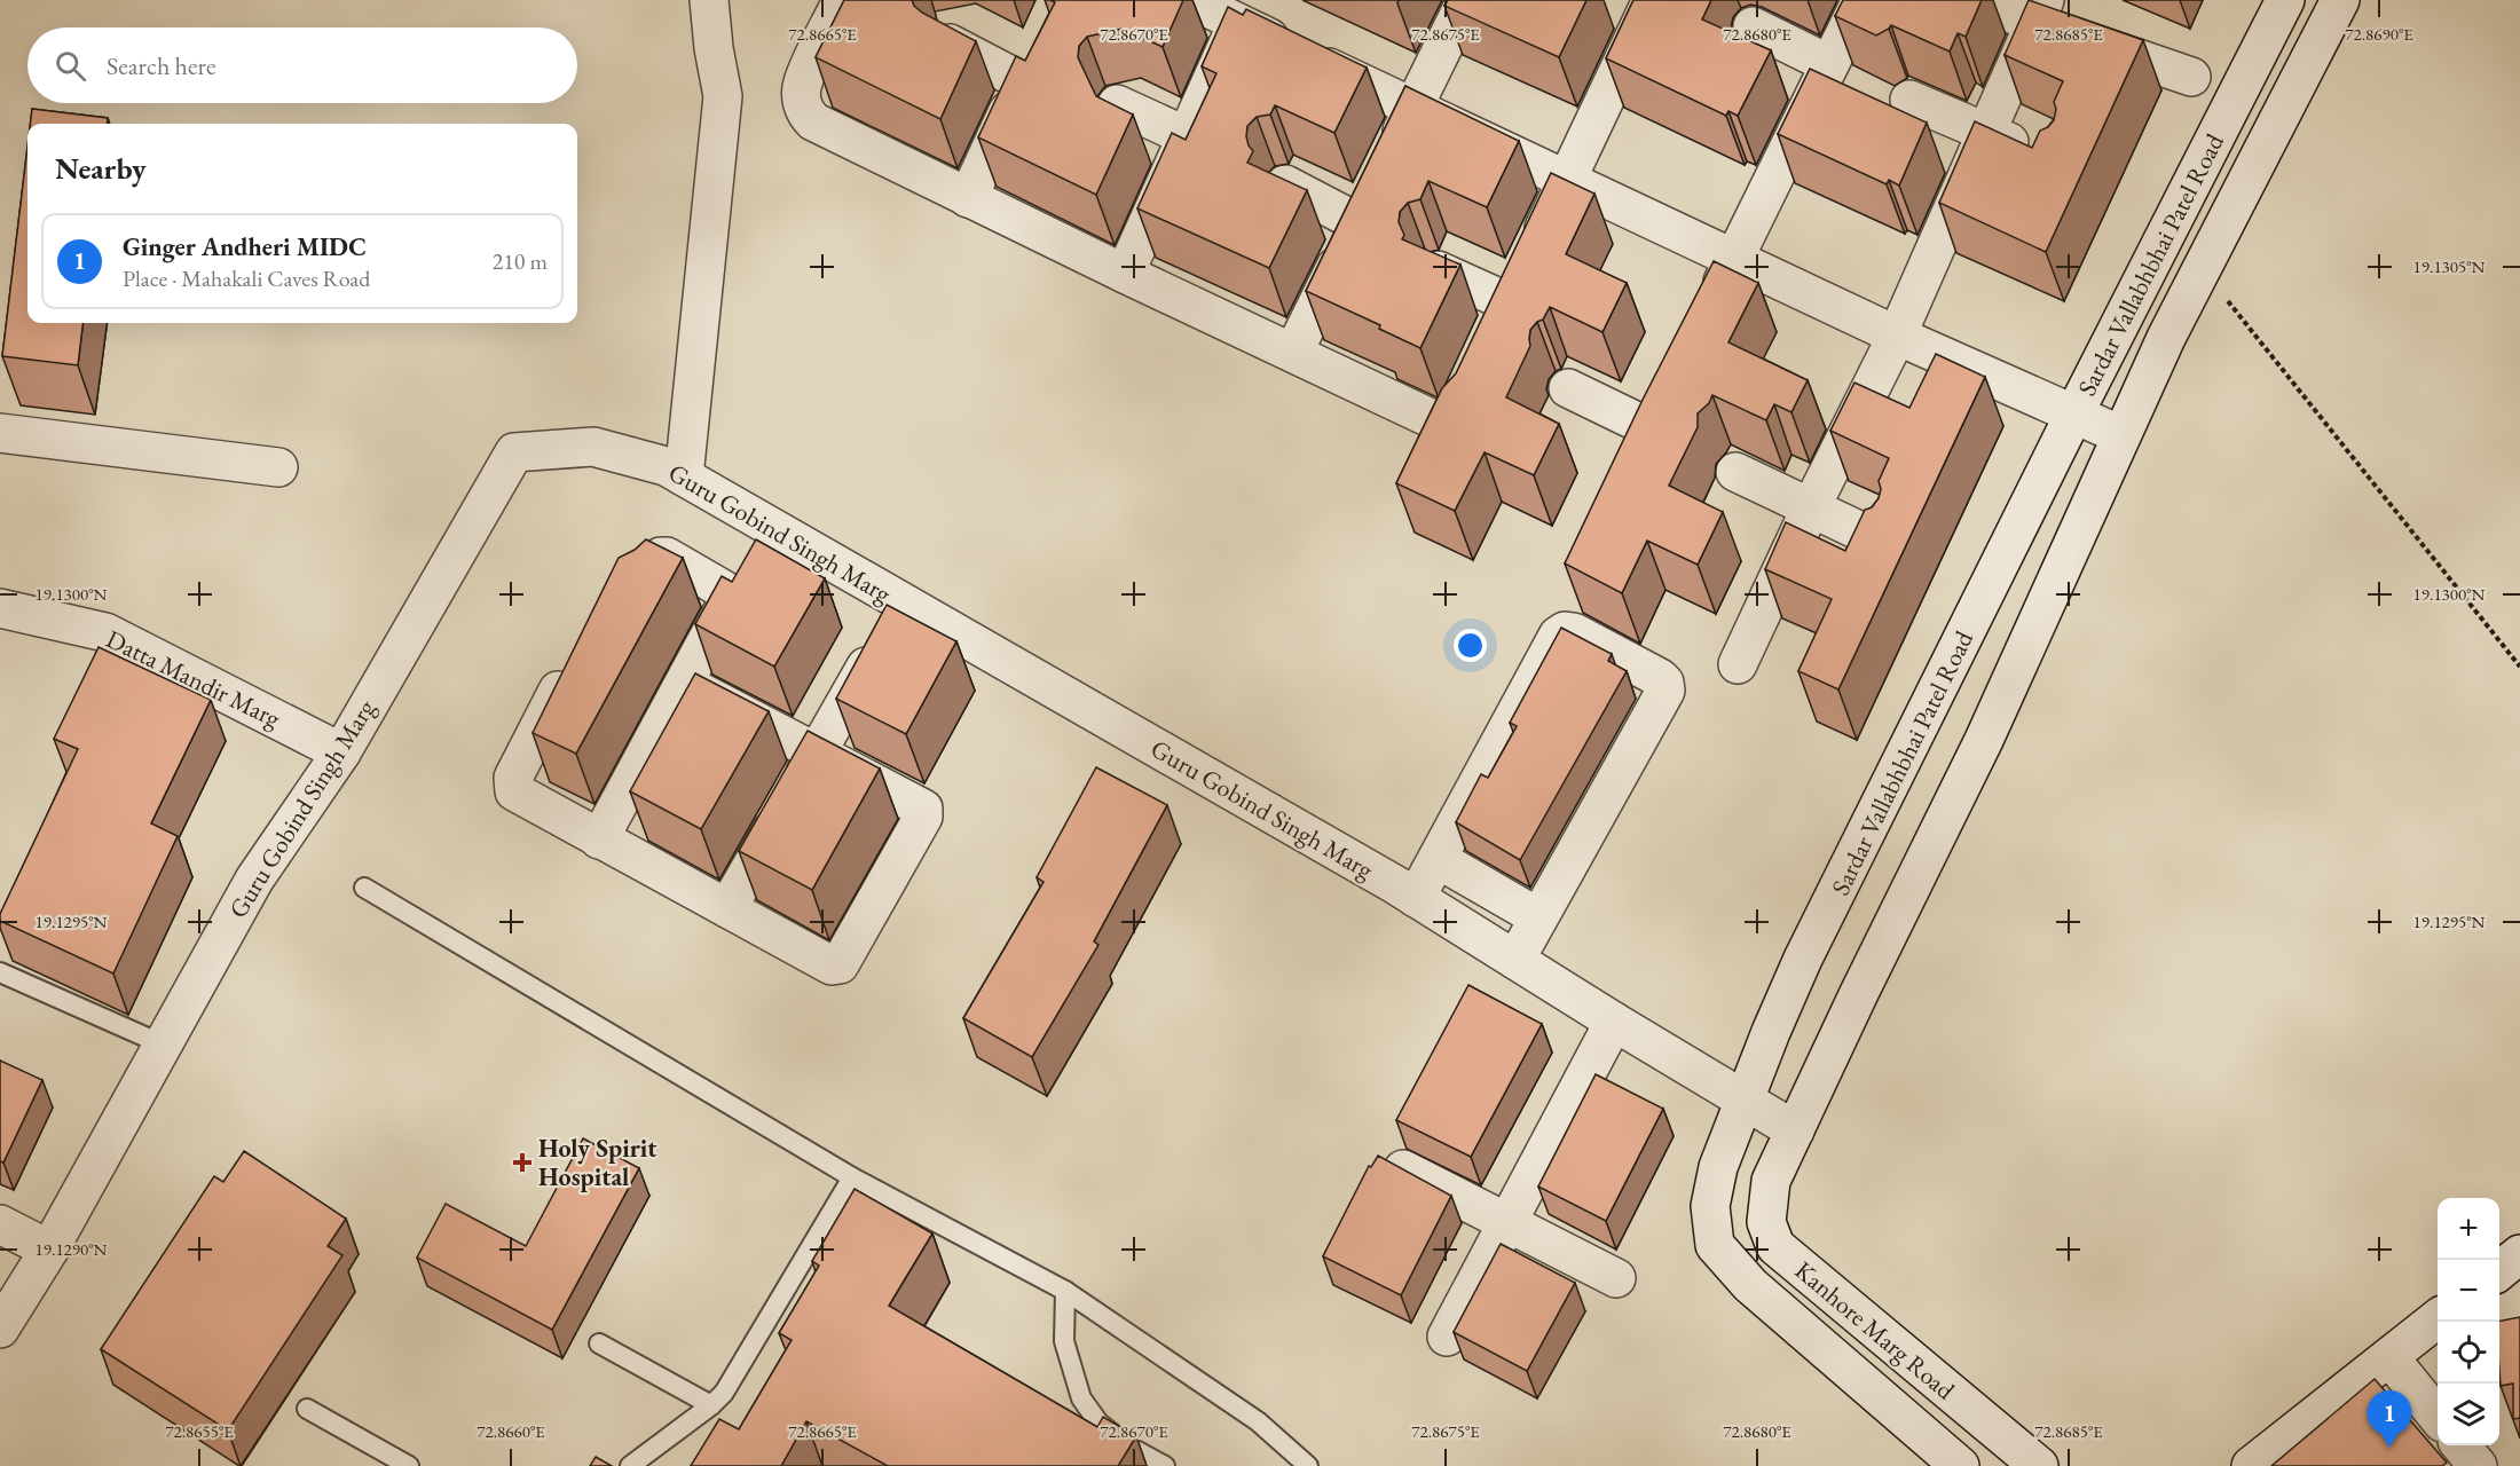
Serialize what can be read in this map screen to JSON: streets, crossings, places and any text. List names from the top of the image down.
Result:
{
  "streets": {
    "street": [
      "Sardar Vallabhbhai Patel Road",
      "Guru Gobind Singh Marg",
      "Datta Mandir Marg",
      "Kanhore Marg Road"
    ]
  },
  "crossings": [
    ["Sardar Vallabhbhai Patel Road", "Guru Gobind Singh Marg"],
    ["Sardar Vallabhbhai Patel Road", "Kanhore Marg Road"],
    ["Guru Gobind Singh Marg", "Datta Mandir Marg"],
    ["Guru Gobind Singh Marg", "Kanhore Marg Road"]
  ],
  "places": {
    "health": ["Holy Spirit Hospital"]
  },
  "page": {
    "search": "Search here",
    "heading": "Nearby",
    "list": [
      {
        "mark": "1",
        "name": "Ginger Andheri MIDC",
        "note": "Place · Mahakali Caves Road",
        "value": "210 m"
      }
    ],
    "map_buttons": ["+", "−"],
    "pins": "1"
  },
  "coordinates": [
    "72.8665°E",
    "72.8670°E",
    "72.8675°E",
    "72.8680°E",
    "72.8685°E",
    "72.8690°E",
    "19.1305°N",
    "19.1300°N",
    "19.1295°N",
    "19.1290°N",
    "72.8655°E",
    "72.8660°E"
  ]
}
